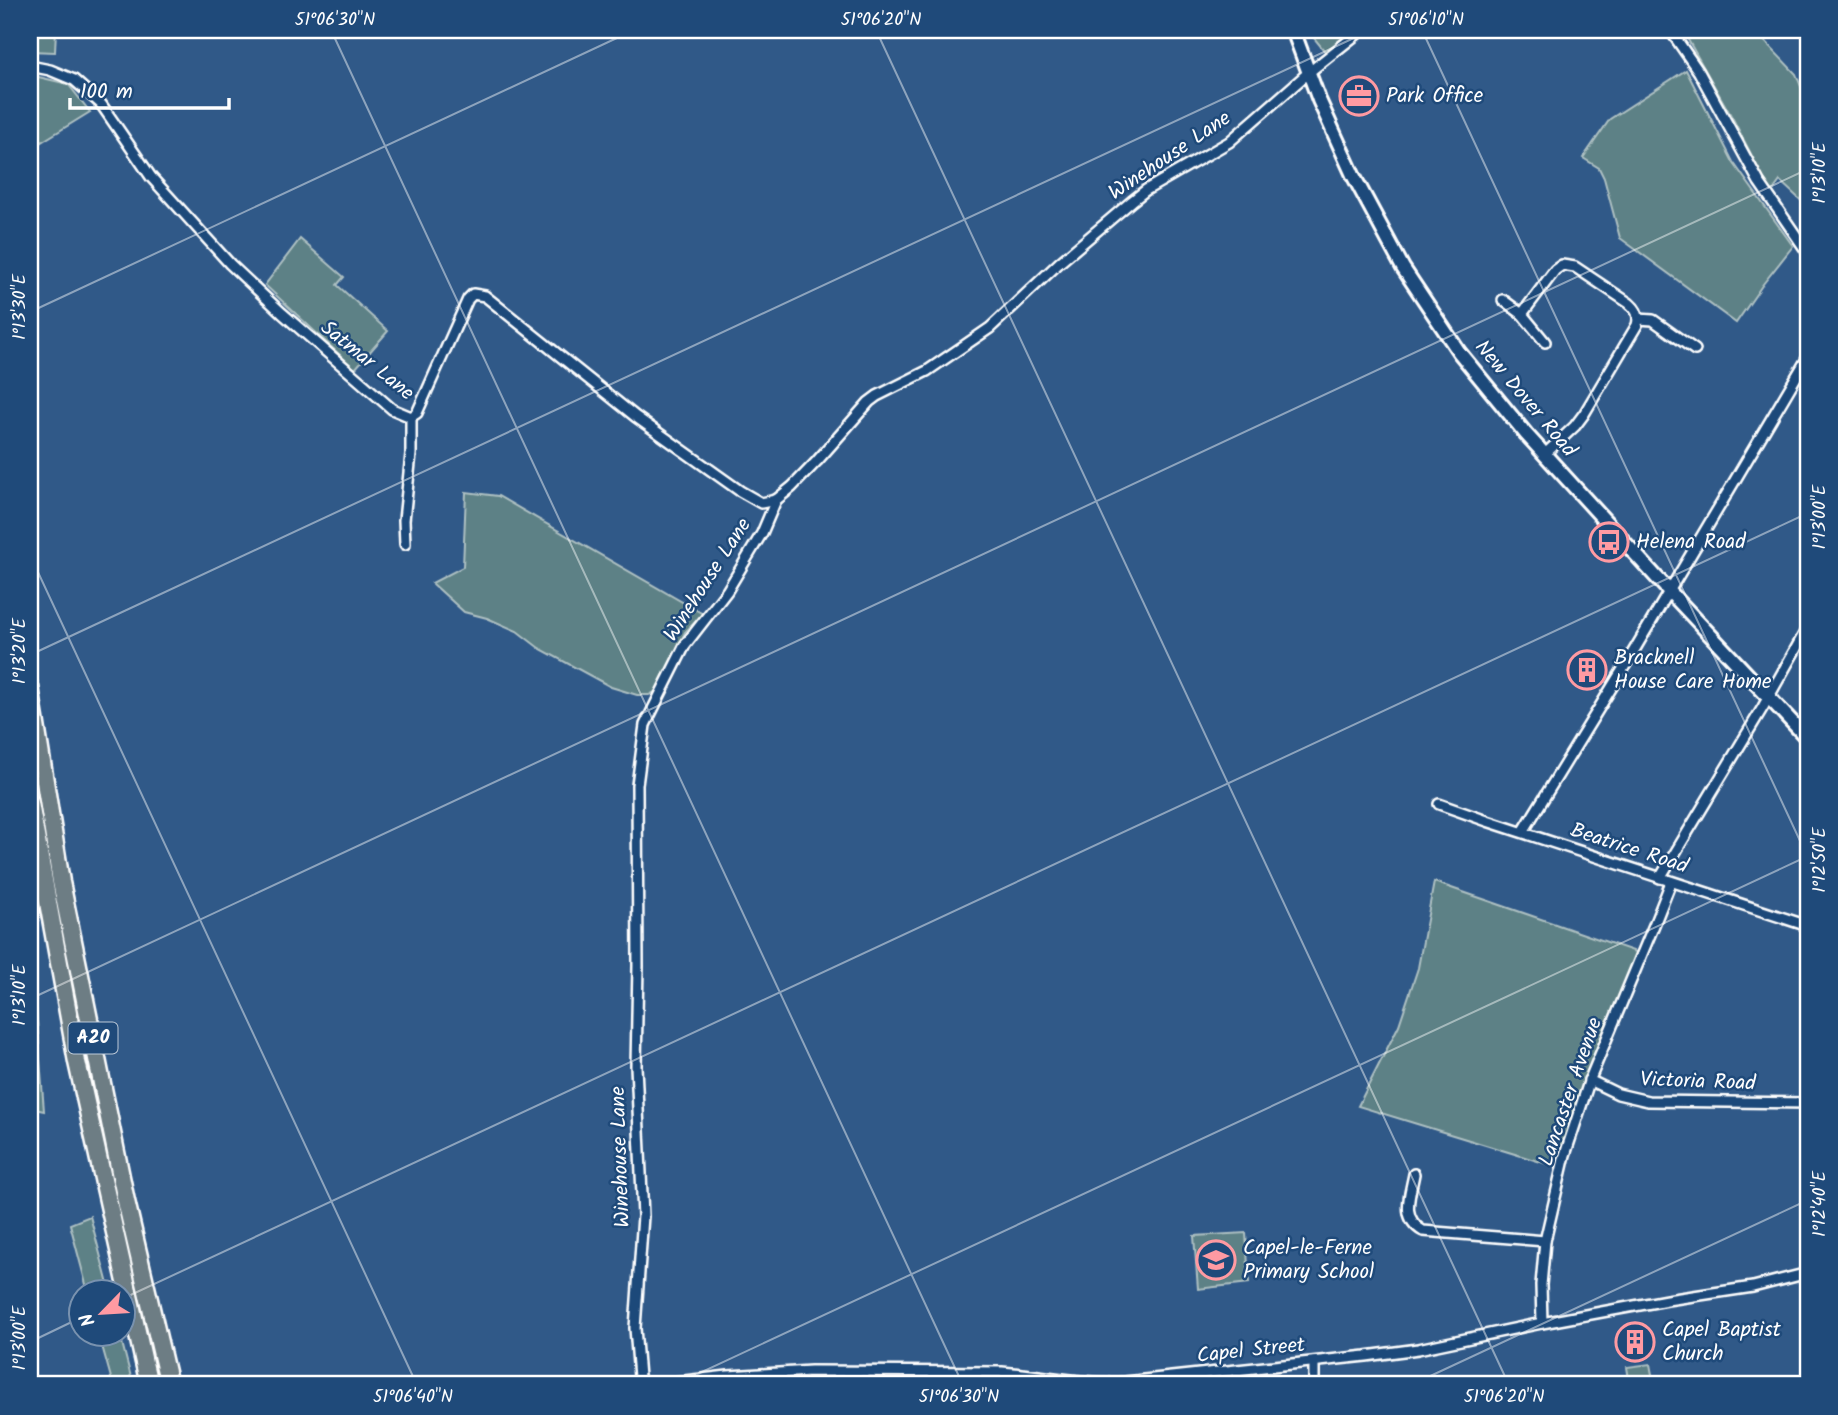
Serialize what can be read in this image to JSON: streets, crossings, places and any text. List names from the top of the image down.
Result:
{
  "streets": {
    "highway": ["A20"],
    "main road": ["New Dover Road"],
    "street": [
      "Winehouse Lane",
      "Satmar Lane",
      "Beatrice Road",
      "Victoria Road",
      "Lancaster Avenue",
      "Capel Street"
    ]
  },
  "crossings": [
    ["Winehouse Lane", "Satmar Lane"],
    ["Winehouse Lane", "New Dover Road"],
    ["Winehouse Lane", "Capel Street"],
    ["Beatrice Road", "Lancaster Avenue"],
    ["Victoria Road", "Lancaster Avenue"],
    ["Lancaster Avenue", "Capel Street"]
  ],
  "places": {
    "office": ["Park Office"],
    "bus stop": ["Helena Road"],
    "building": ["Bracknell House Care Home", "Capel Baptist Church"],
    "school or university": ["Capel-le-Ferne Primary School"]
  },
  "scale_bar": "100 m",
  "north": "bottom left",
  "coordinates": [
    "51°06'30\"N",
    "51°06'20\"N",
    "51°06'10\"N",
    "1°13'10\"E",
    "1°13'30\"E",
    "1°13'00\"E",
    "1°13'20\"E",
    "1°12'50\"E",
    "1°12'40\"E",
    "51°06'40\"N"
  ]
}
